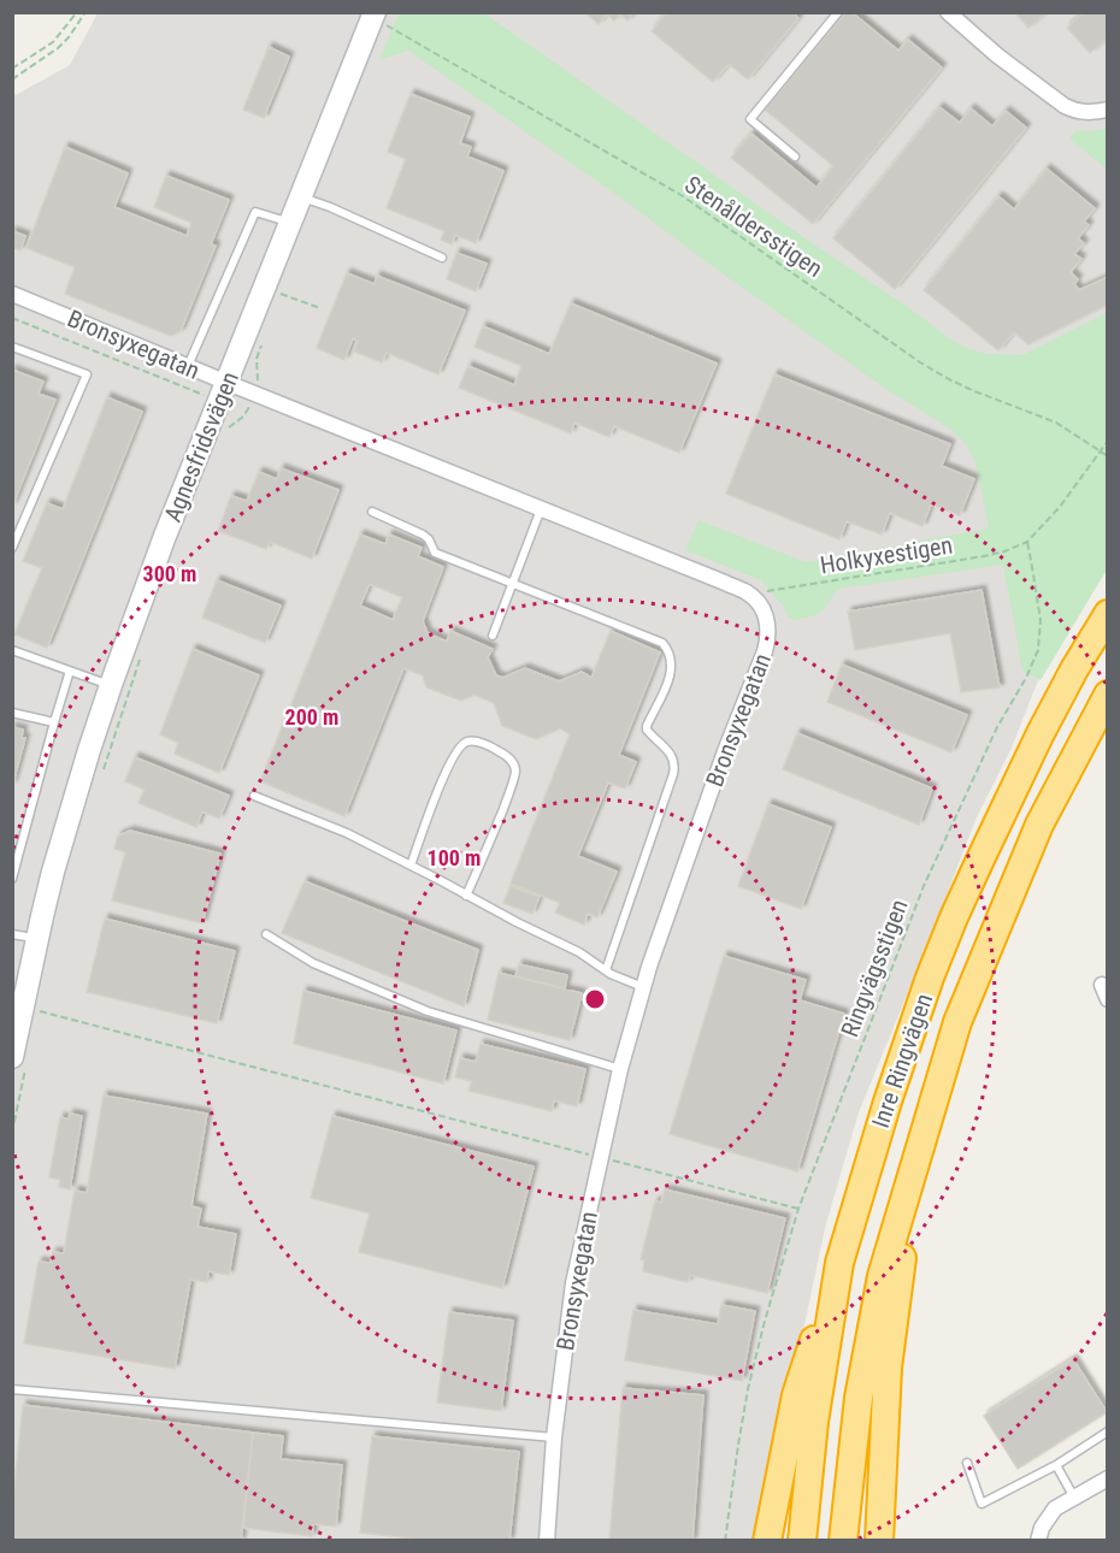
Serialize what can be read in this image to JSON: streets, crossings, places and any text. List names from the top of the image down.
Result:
{
  "streets": {
    "highway": ["Inre Ringvägen"],
    "main road": ["Agnesfridsvägen"],
    "street": ["Bronsyxegatan"],
    "path": ["Stenåldersstigen", "Holkyxestigen", "Ringvägsstigen"]
  },
  "crossings": [
    ["Stenåldersstigen", "Agnesfridsvägen"],
    ["Bronsyxegatan", "Agnesfridsvägen"],
    ["Bronsyxegatan", "Holkyxestigen"],
    ["Holkyxestigen", "Ringvägsstigen"]
  ],
  "rings": ["300 m", "200 m", "100 m"]
}
